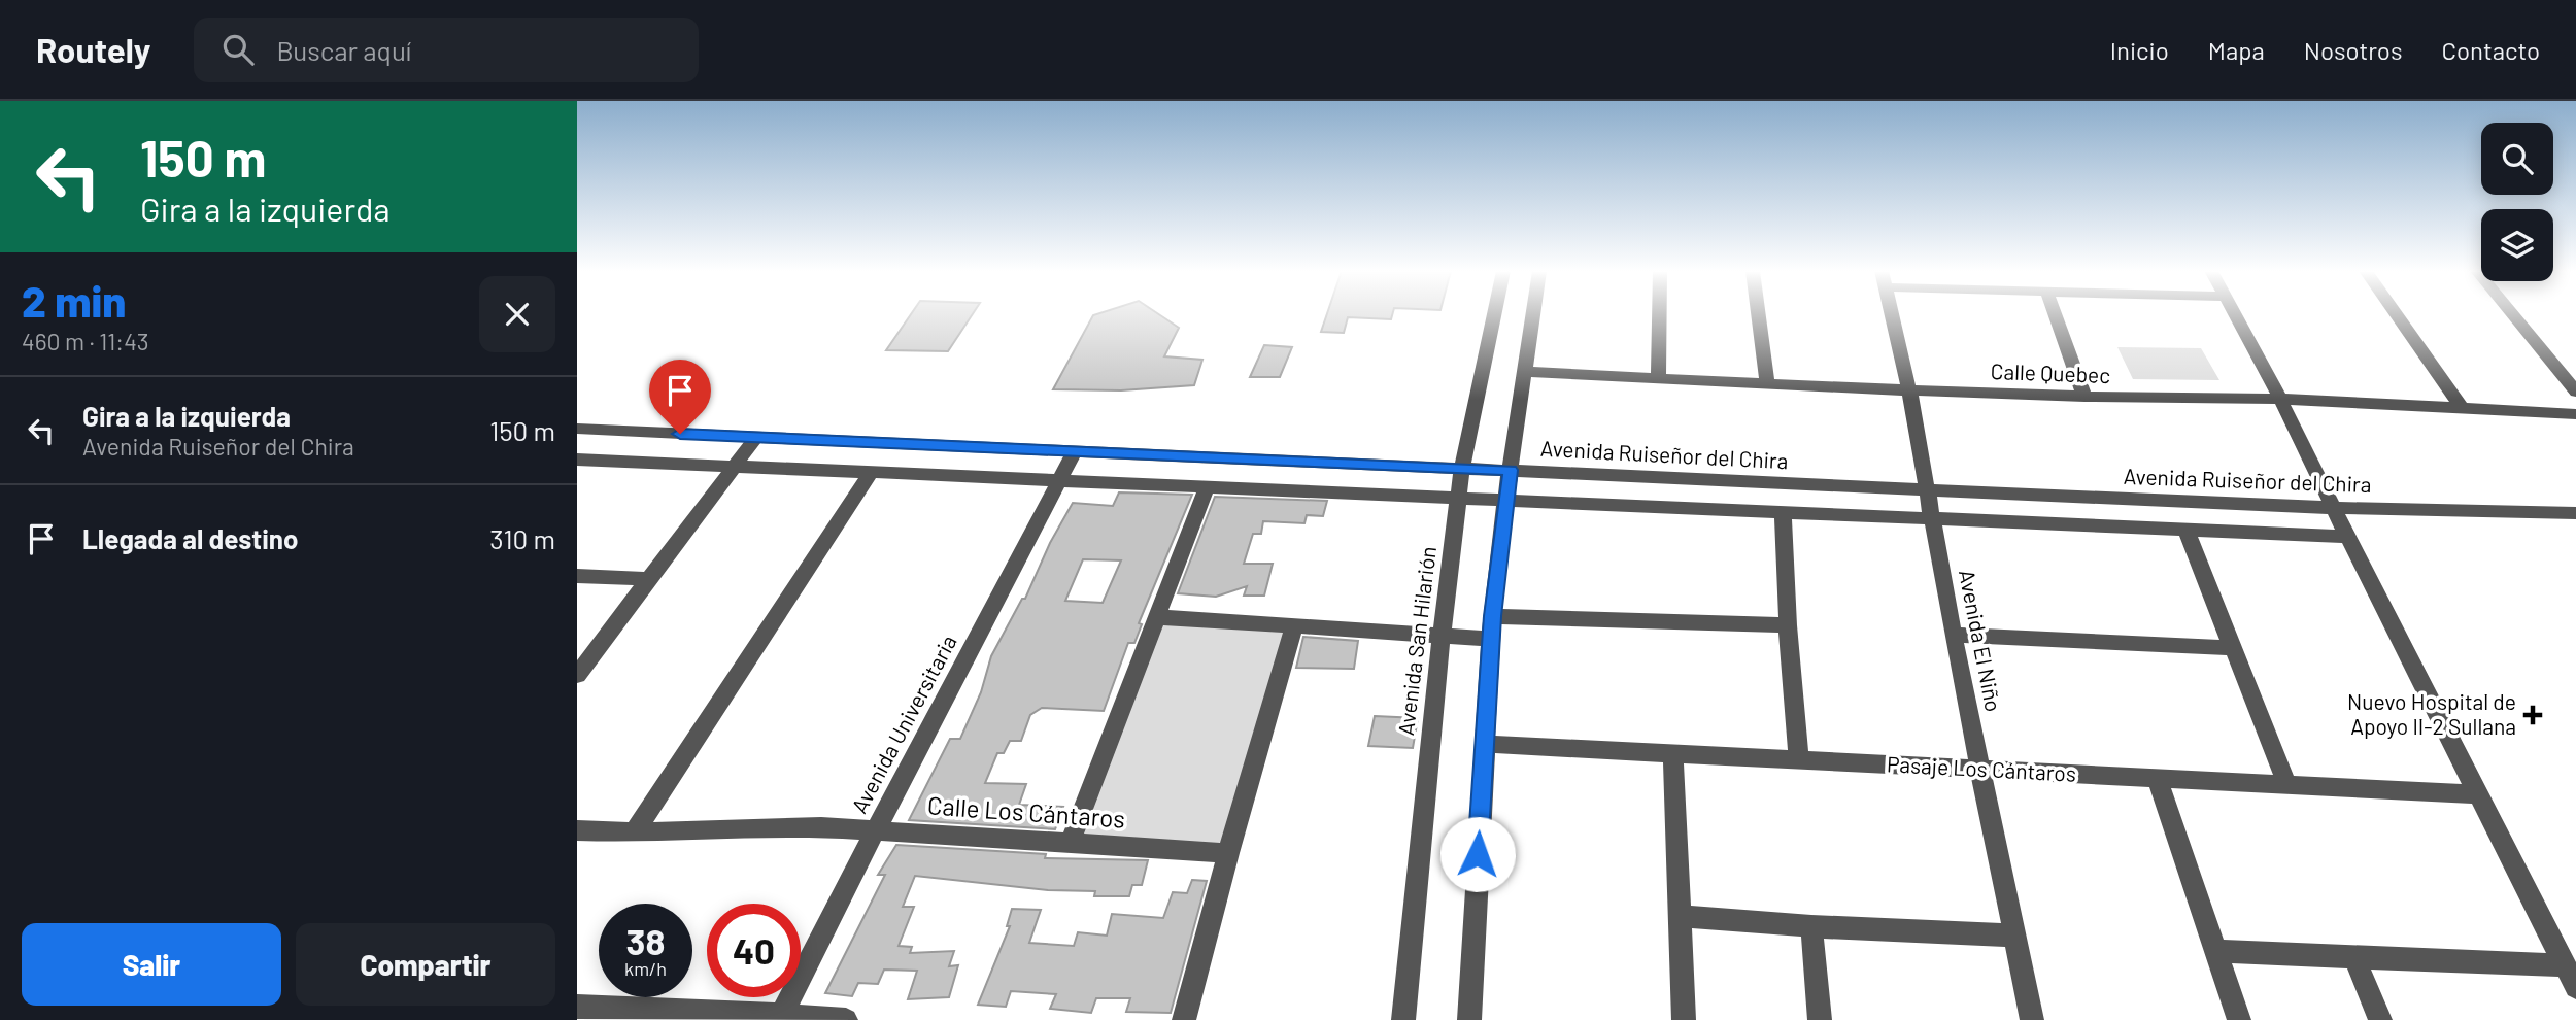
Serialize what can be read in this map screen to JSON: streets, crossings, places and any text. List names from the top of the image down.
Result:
{
  "streets": {
    "street": [
      "Calle Quebec",
      "Avenida Ruiseñor del Chira",
      "Avenida San Hilarión",
      "Avenida El Niño",
      "Avenida Universitaria",
      "Pasaje Los Cántaros",
      "Calle Los Cántaros"
    ]
  },
  "crossings": [
    ["Calle Quebec", "Avenida El Niño"],
    ["Avenida Ruiseñor del Chira", "Avenida San Hilarión"],
    ["Avenida Ruiseñor del Chira", "Avenida El Niño"],
    ["Avenida Ruiseñor del Chira", "Avenida Universitaria"],
    ["Avenida El Niño", "Pasaje Los Cántaros"],
    ["Avenida Universitaria", "Calle Los Cántaros"]
  ],
  "places": {
    "health": ["Nuevo Hospital de Apoyo II-2 Sullana"]
  },
  "page": {
    "header": "Routely",
    "search": "Buscar aquí",
    "nav": [
      "Inicio",
      "Mapa",
      "Nosotros",
      "Contacto"
    ],
    "turn": ["150 m", "Gira a la izquierda"],
    "heading": ["2 min", "460 m · 11:43"],
    "list": [
      {
        "name": "Gira a la izquierda",
        "note": "Avenida Ruiseñor del Chira",
        "value": "150 m"
      },
      {
        "name": "Llegada al destino",
        "value": "310 m"
      }
    ],
    "speed": "38 km/h",
    "limit": "40",
    "buttons": ["Salir", "Compartir"]
  }
}
